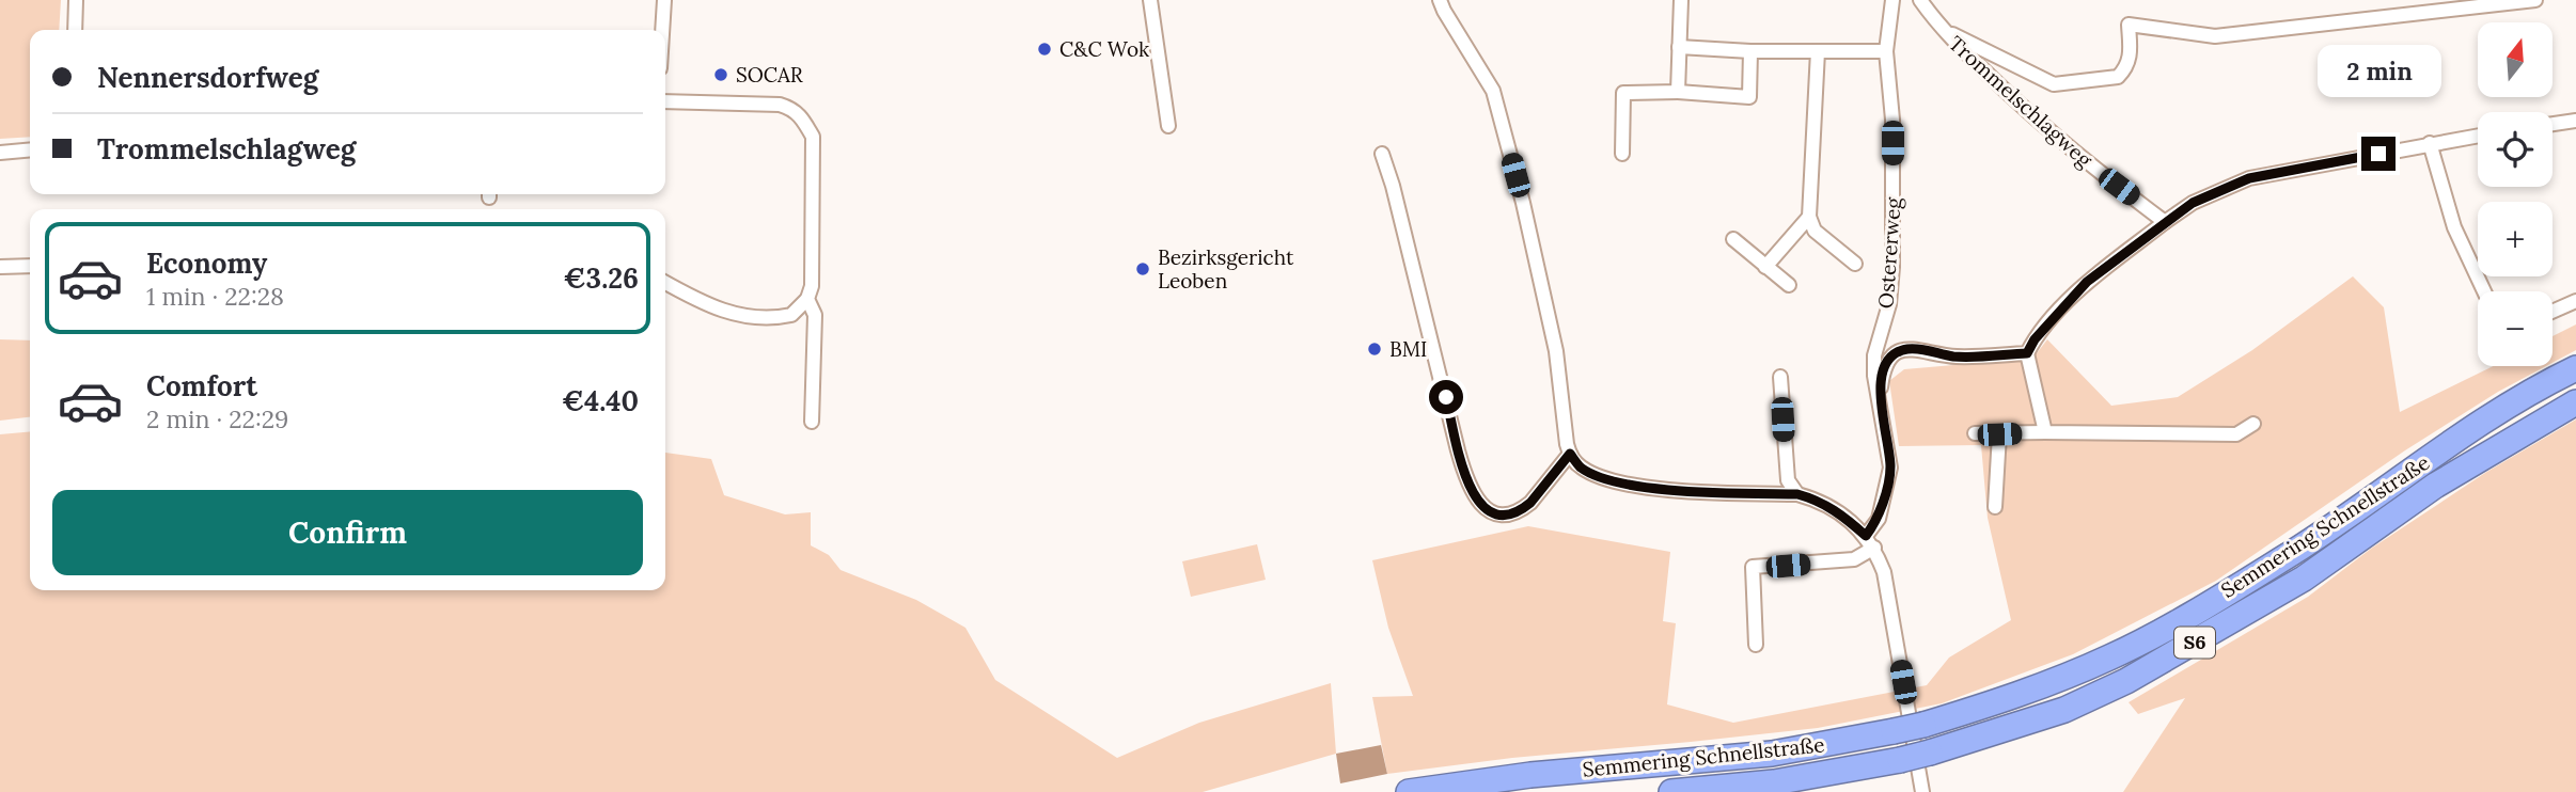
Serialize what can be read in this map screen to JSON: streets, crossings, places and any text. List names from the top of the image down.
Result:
{
  "streets": {
    "highway": ["Semmering Schnellstraße", "S6"],
    "street": ["Trommelschlagweg", "Ostererweg"]
  },
  "places": [
    "C&C Wok",
    "SOCAR",
    "Bezirksgericht Leoben",
    "BMI"
  ],
  "north": "top",
  "page": {
    "map_buttons": ["+", "−"],
    "banner": ["Nennersdorfweg", "Trommelschlagweg"],
    "bubble": "2 min",
    "list": [
      {
        "name": "Economy",
        "note": "1 min · 22:28",
        "value": "€3.26"
      },
      {
        "name": "Comfort",
        "note": "2 min · 22:29",
        "value": "€4.40"
      }
    ],
    "buttons": "Confirm"
  }
}
